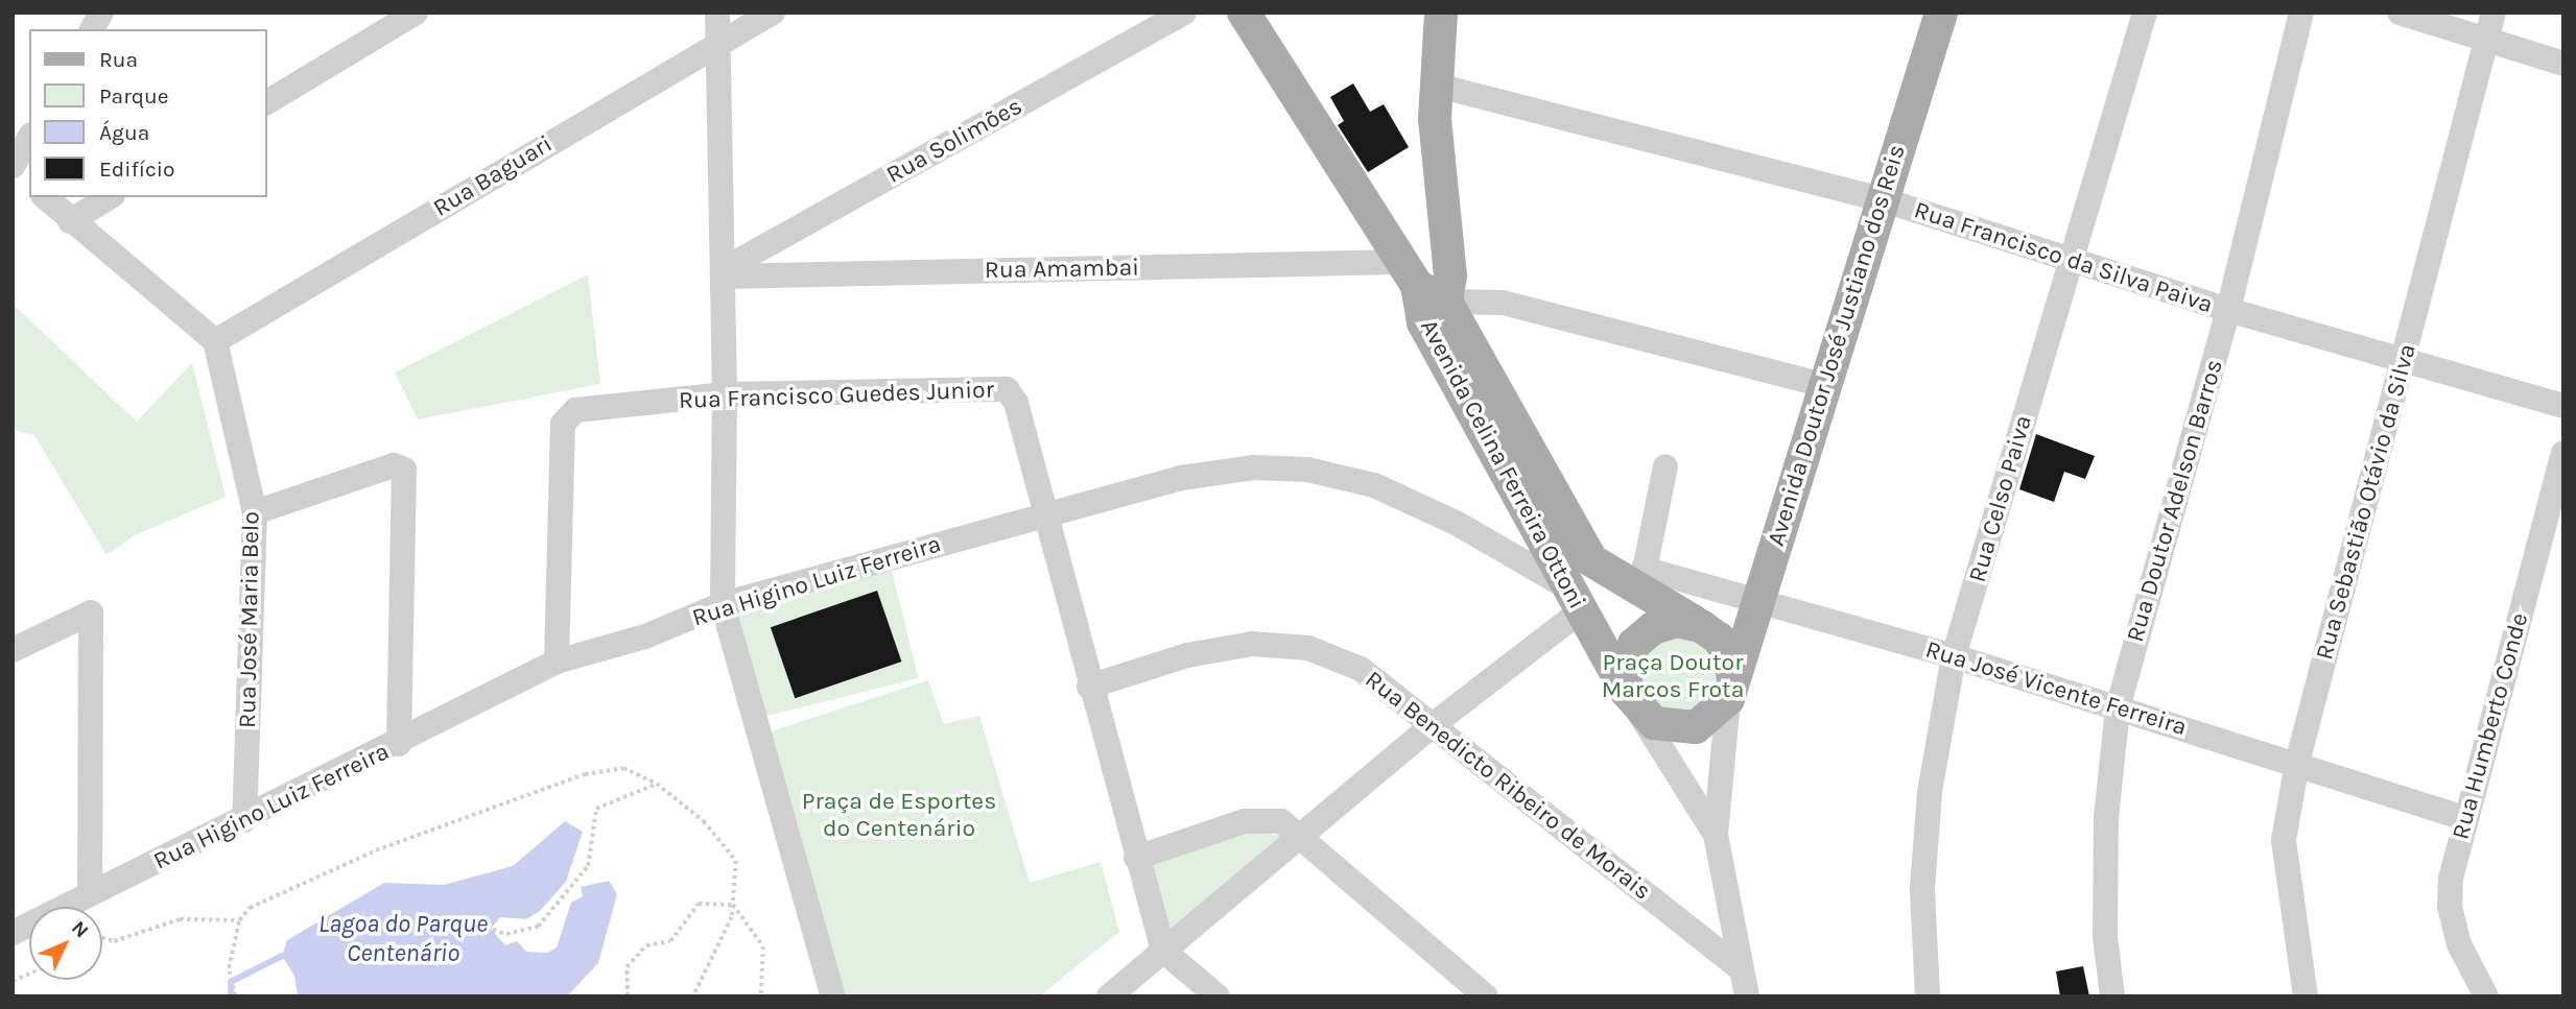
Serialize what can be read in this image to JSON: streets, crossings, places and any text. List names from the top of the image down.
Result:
{
  "streets": {
    "main road": ["Avenida Doutor José Justiano dos Reis", "Avenida Celina Ferreira Ottoni"],
    "street": [
      "Rua Solimões",
      "Rua Baguari",
      "Rua Francisco da Silva Paiva",
      "Rua Amambai",
      "Rua Francisco Guedes Junior",
      "Rua Celso Paiva",
      "Rua Doutor Adelson Barros",
      "Rua Sebastião Otávio da Silva",
      "Rua Higino Luiz Ferreira",
      "Rua José Maria Belo",
      "Rua José Vicente Ferreira",
      "Rua Humberto Conde",
      "Rua Benedicto Ribeiro de Morais"
    ]
  },
  "crossings": [
    ["Rua Solimões", "Rua Amambai"],
    ["Rua Baguari", "Rua José Maria Belo"],
    ["Rua Francisco da Silva Paiva", "Avenida Doutor José Justiano dos Reis"],
    ["Rua Francisco da Silva Paiva", "Rua Celso Paiva"],
    ["Rua Francisco da Silva Paiva", "Rua Doutor Adelson Barros"],
    ["Rua Francisco da Silva Paiva", "Rua Sebastião Otávio da Silva"],
    ["Rua Amambai", "Avenida Celina Ferreira Ottoni"],
    ["Avenida Doutor José Justiano dos Reis", "Avenida Celina Ferreira Ottoni"],
    ["Avenida Doutor José Justiano dos Reis", "Rua José Vicente Ferreira"],
    ["Rua Francisco Guedes Junior", "Rua Higino Luiz Ferreira"],
    ["Rua Francisco Guedes Junior", "Rua Benedicto Ribeiro de Morais"],
    ["Avenida Celina Ferreira Ottoni", "Rua Higino Luiz Ferreira"],
    ["Avenida Celina Ferreira Ottoni", "Rua Benedicto Ribeiro de Morais"],
    ["Rua Celso Paiva", "Rua José Vicente Ferreira"],
    ["Rua Doutor Adelson Barros", "Rua José Vicente Ferreira"],
    ["Rua Sebastião Otávio da Silva", "Rua José Vicente Ferreira"],
    ["Rua Higino Luiz Ferreira", "Rua José Maria Belo"],
    ["Rua José Vicente Ferreira", "Rua Humberto Conde"]
  ],
  "water": ["Lagoa do Parque Centenário"],
  "parks": ["Praça Doutor Marcos Frota", "Praça de Esportes do Centenário"],
  "legend": [
    "Rua",
    "Parque",
    "Água",
    "Edifício"
  ],
  "north": "top right"
}
